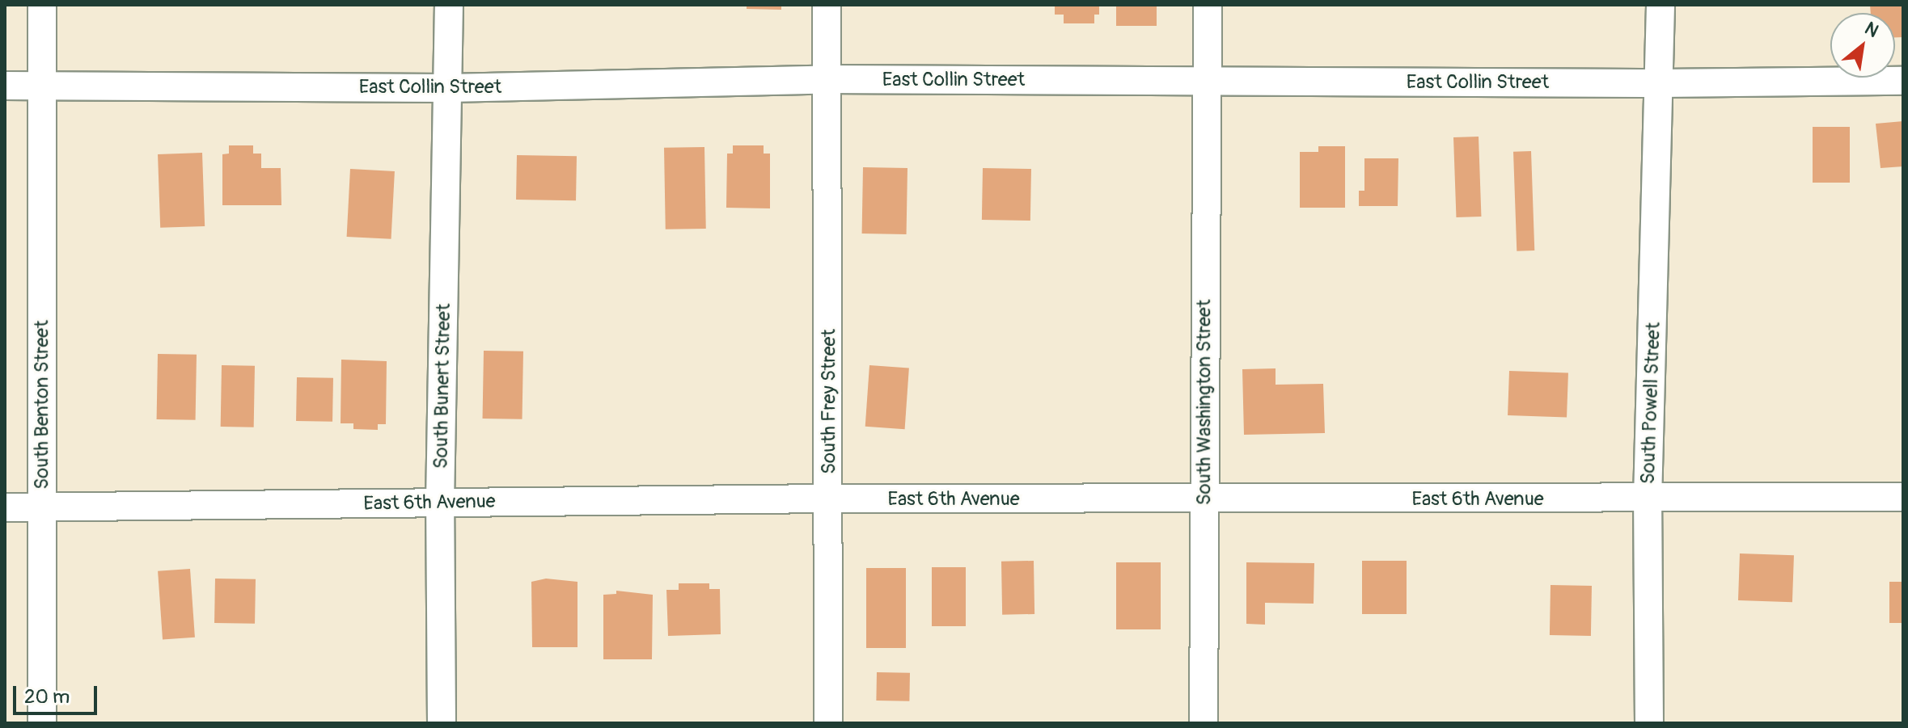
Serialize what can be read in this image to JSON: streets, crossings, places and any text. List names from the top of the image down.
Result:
{
  "streets": {
    "street": [
      "East Collin Street",
      "South Bunert Street",
      "South Frey Street",
      "South Washington Street",
      "South Powell Street",
      "South Benton Street",
      "East 6th Avenue"
    ]
  },
  "crossings": [
    ["East Collin Street", "South Bunert Street"],
    ["East Collin Street", "South Frey Street"],
    ["East Collin Street", "South Washington Street"],
    ["East Collin Street", "South Powell Street"],
    ["East Collin Street", "South Benton Street"],
    ["South Bunert Street", "East 6th Avenue"],
    ["South Frey Street", "East 6th Avenue"],
    ["South Washington Street", "East 6th Avenue"],
    ["South Powell Street", "East 6th Avenue"],
    ["South Benton Street", "East 6th Avenue"]
  ],
  "scale_bar": "20 m",
  "north": "top right"
}
